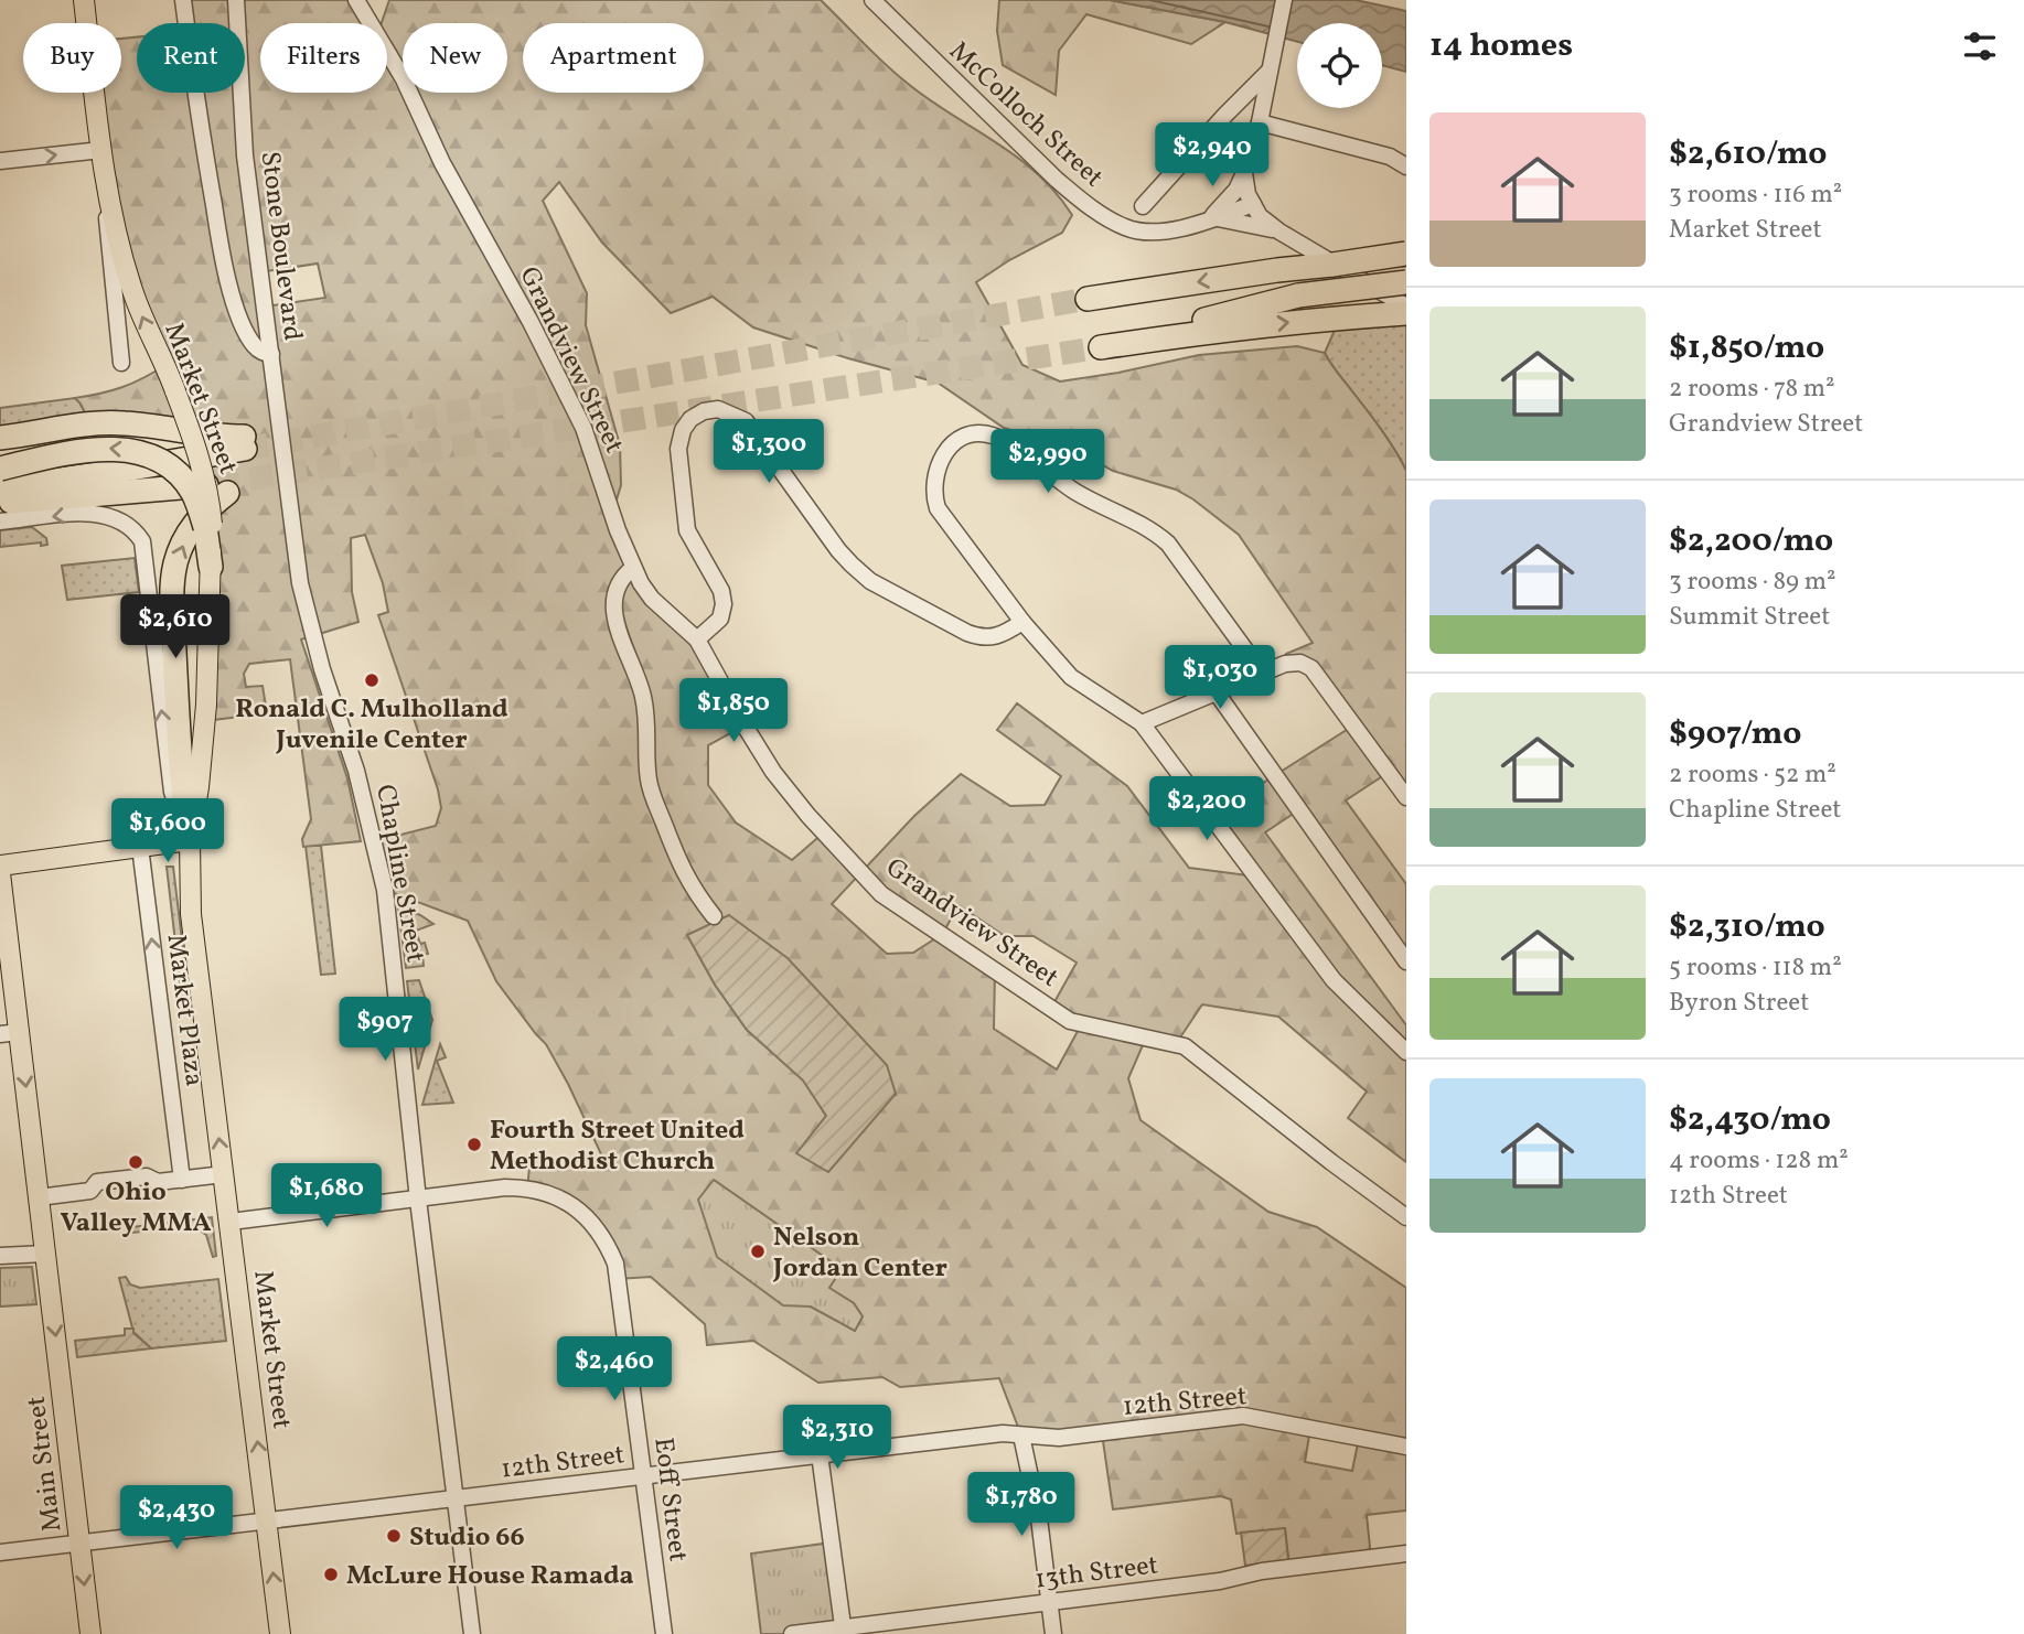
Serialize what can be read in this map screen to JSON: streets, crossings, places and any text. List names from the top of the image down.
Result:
{
  "streets": {
    "main road": ["Market Street", "Main Street"],
    "street": [
      "McColloch Street",
      "Stone Boulevard",
      "Grandview Street",
      "Chapline Street",
      "Market Plaza",
      "12th Street",
      "Eoff Street",
      "13th Street"
    ]
  },
  "crossings": [
    ["Stone Boulevard", "Chapline Street"],
    ["Market Street", "12th Street"],
    ["Market Street", "Eoff Street"],
    ["Chapline Street", "12th Street"],
    ["Chapline Street", "Eoff Street"],
    ["12th Street", "Main Street"],
    ["12th Street", "Eoff Street"]
  ],
  "one_way": ["Market Street", "Market Plaza", "Main Street"],
  "places": [
    "Ronald C. Mulholland Juvenile Center",
    "Fourth Street United Methodist Church",
    "Ohio Valley MMA",
    "Nelson Jordan Center",
    "Studio 66",
    "McLure House Ramada"
  ],
  "page": {
    "heading": "14 homes",
    "chip": [
      "Buy",
      "Rent",
      "Filters",
      "New",
      "Apartment"
    ],
    "list": [
      {
        "name": "$2,610/mo",
        "note": "3 rooms · 116 m² · Market Street"
      },
      {
        "name": "$1,850/mo",
        "note": "2 rooms · 78 m² · Grandview Street"
      },
      {
        "name": "$2,200/mo",
        "note": "3 rooms · 89 m² · Summit Street"
      },
      {
        "name": "$907/mo",
        "note": "2 rooms · 52 m² · Chapline Street"
      },
      {
        "name": "$2,310/mo",
        "note": "5 rooms · 118 m² · Byron Street"
      },
      {
        "name": "$2,430/mo",
        "note": "4 rooms · 128 m² · 12th Street"
      }
    ],
    "price": [
      "$2,940",
      "$1,300",
      "$2,990",
      "$2,610",
      "$1,030",
      "$1,850",
      "$2,200",
      "$1,600",
      "$907",
      "$1,680",
      "$2,460",
      "$2,310",
      "$1,780",
      "$2,430"
    ]
  }
}
